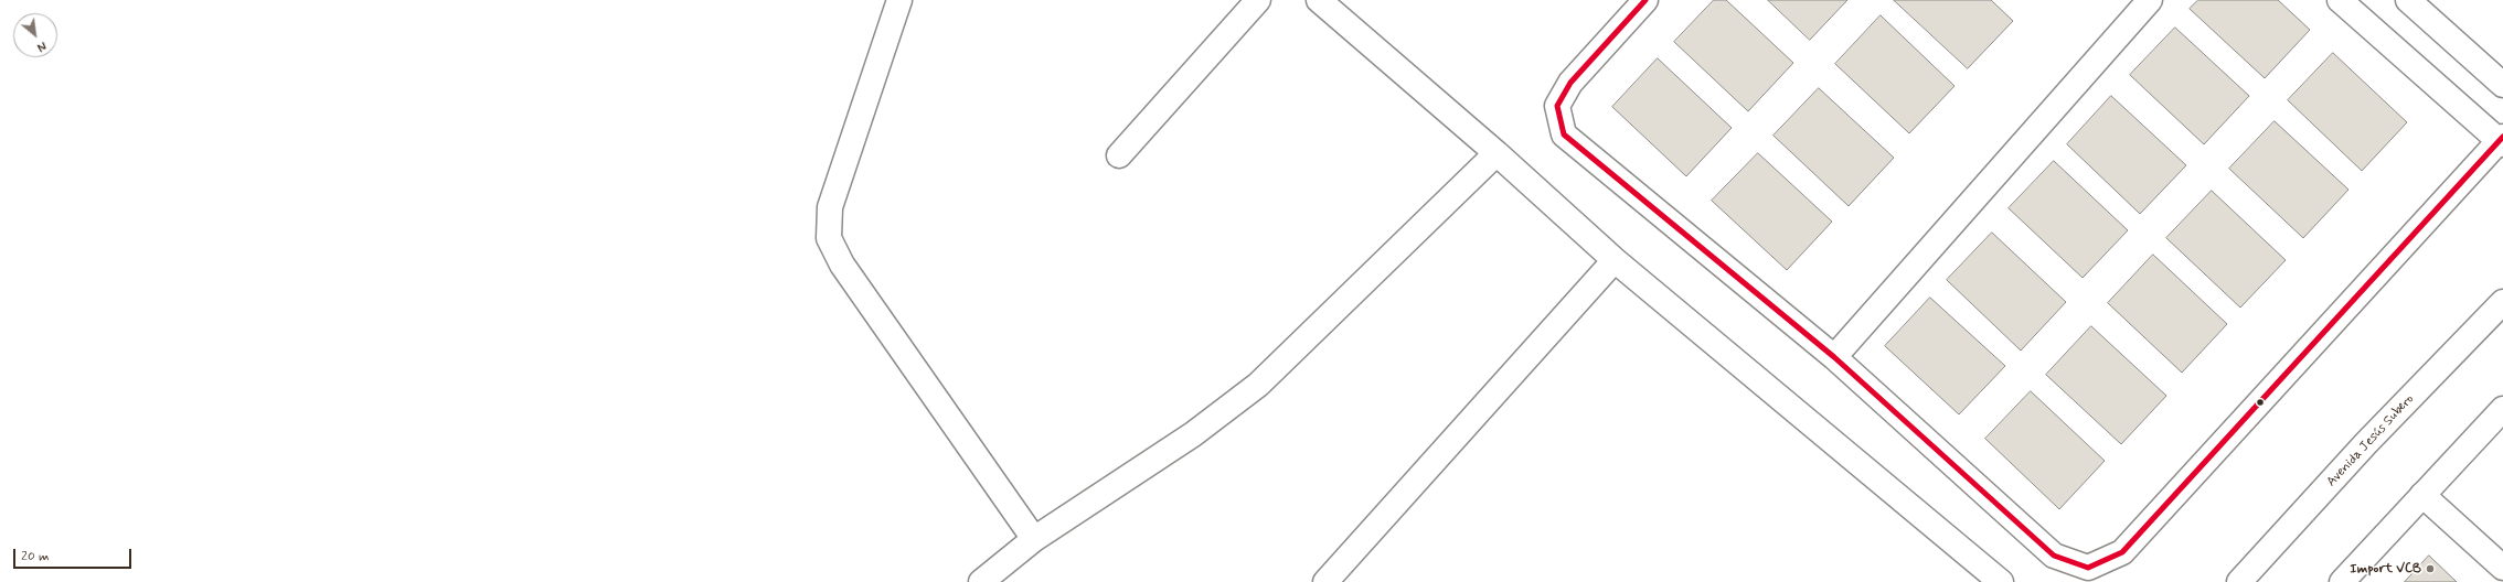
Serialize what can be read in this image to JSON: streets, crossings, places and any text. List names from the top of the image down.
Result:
{
  "streets": {
    "street": ["Avenida Jesús Subero"]
  },
  "places": ["Import VCB"],
  "scale_bar": "20 m",
  "north": "bottom right"
}
